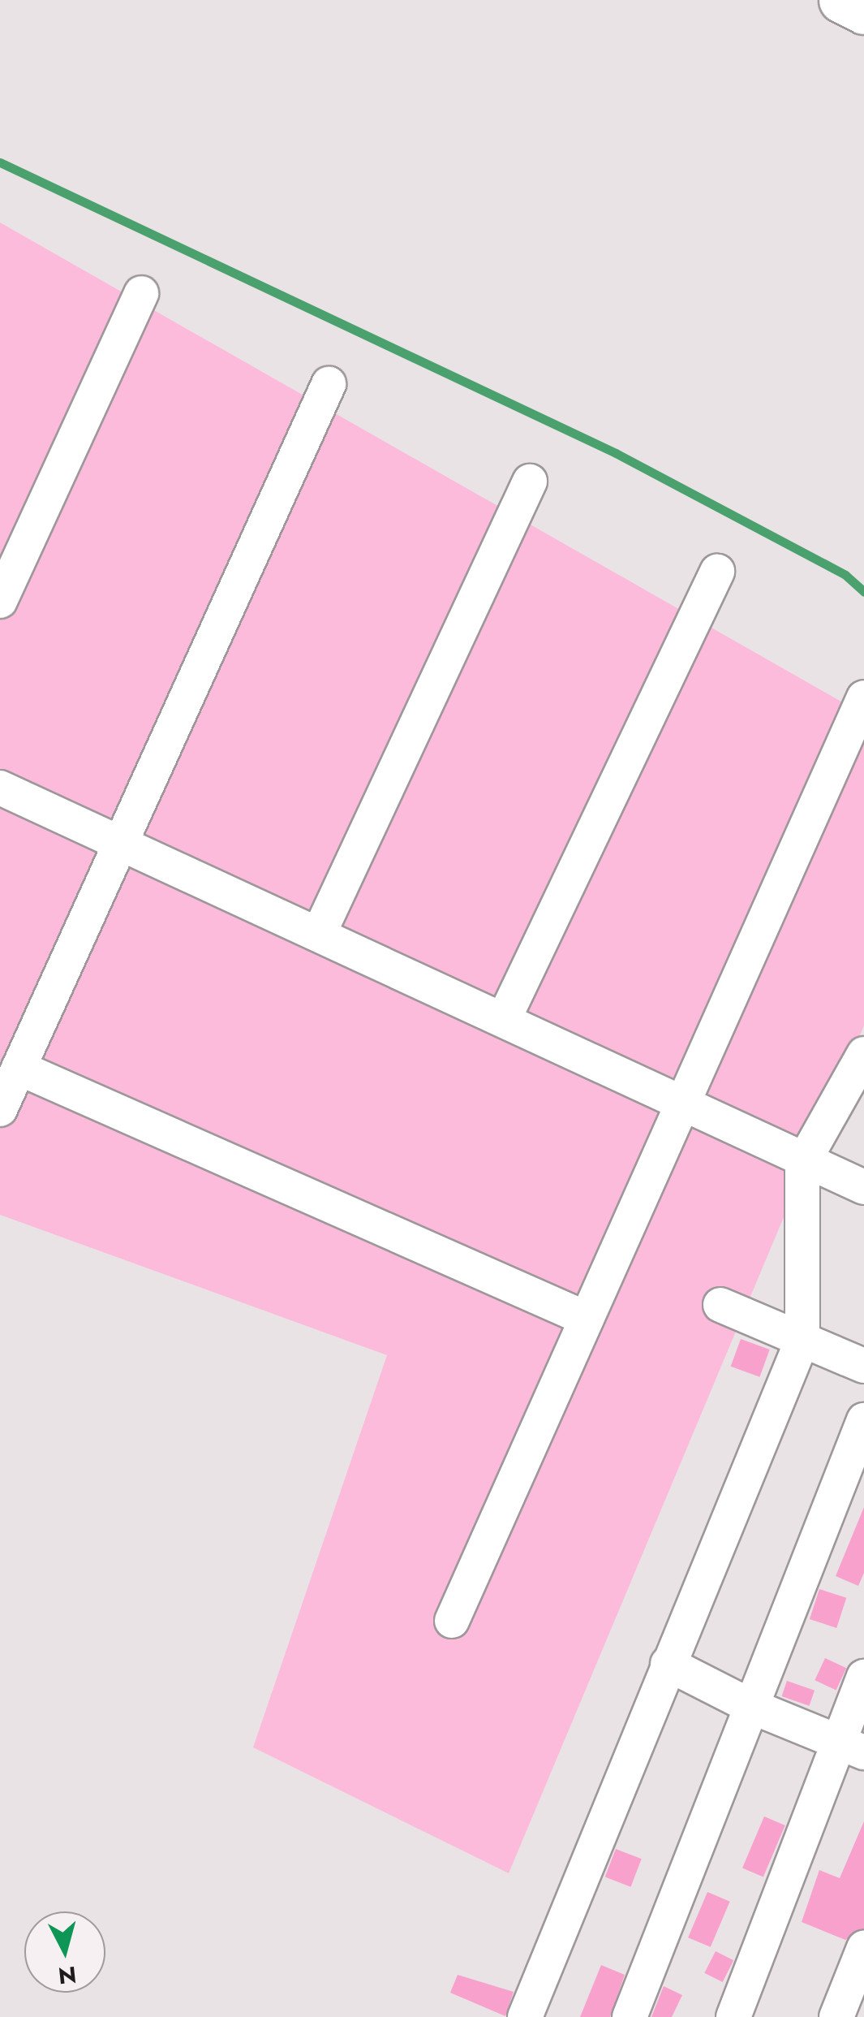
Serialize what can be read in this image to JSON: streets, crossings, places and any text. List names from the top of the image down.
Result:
{
  "north": "bottom"
}
